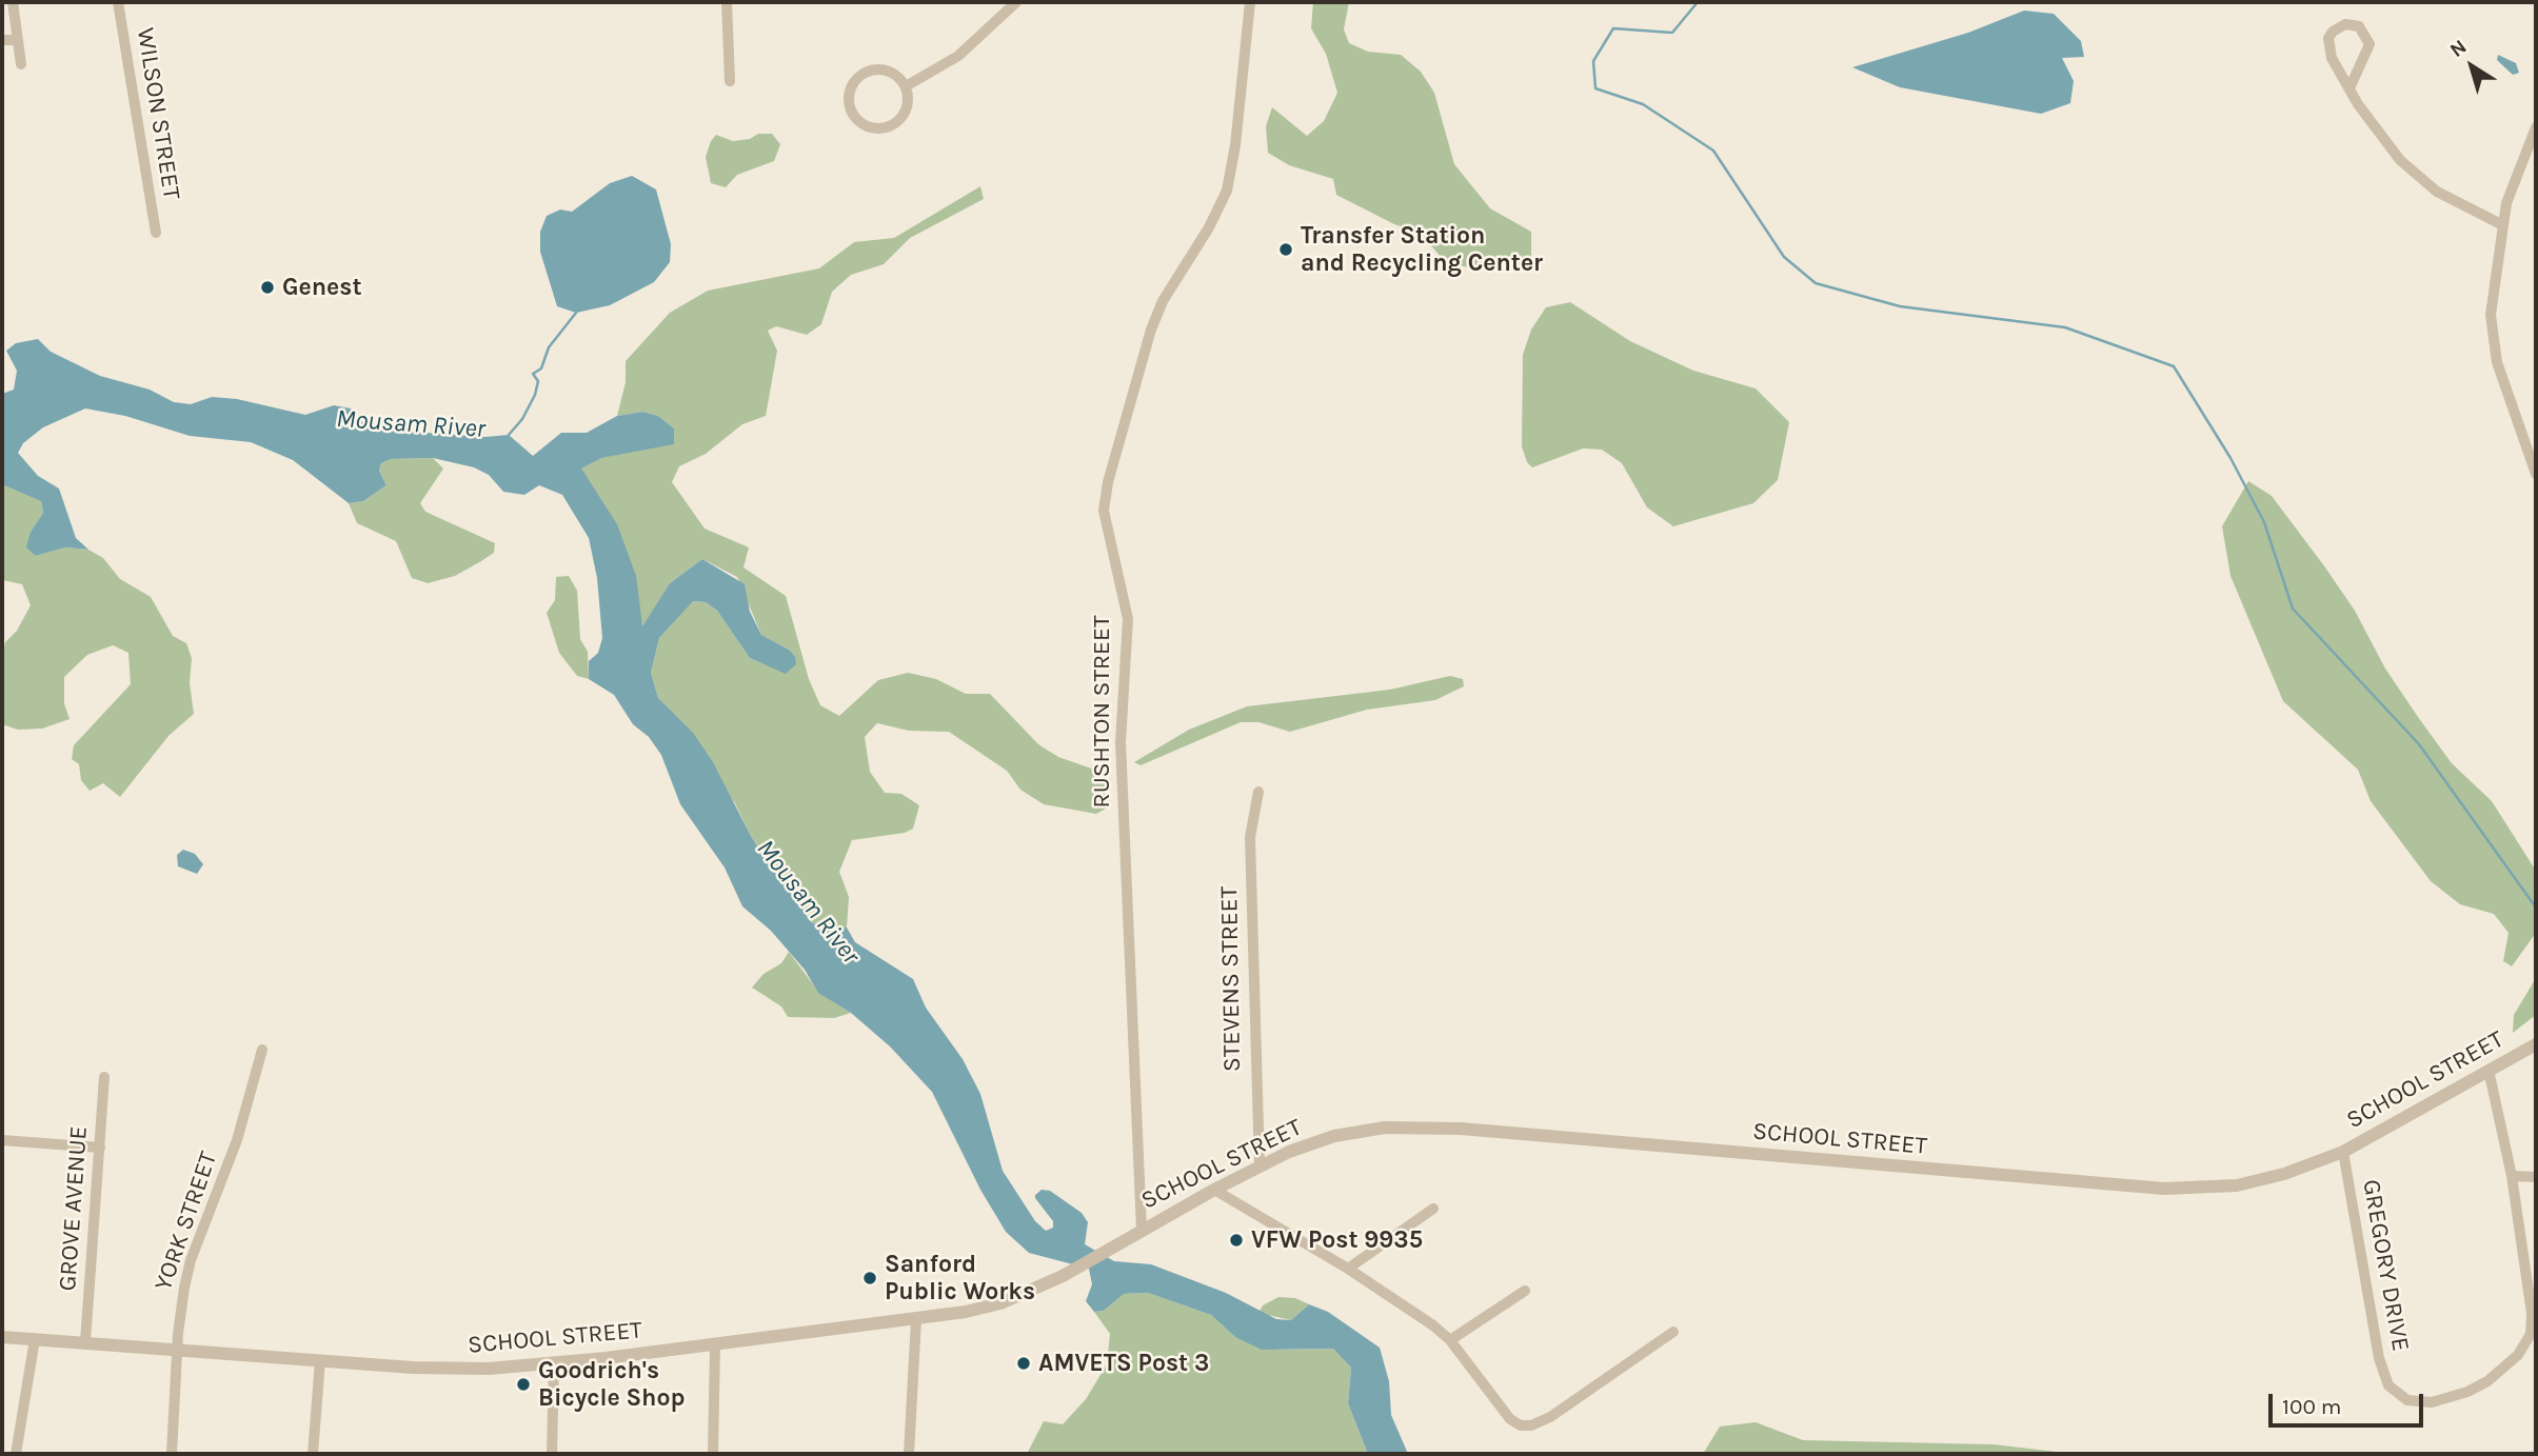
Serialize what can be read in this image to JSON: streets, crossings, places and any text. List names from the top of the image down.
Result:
{
  "streets": {
    "street": [
      "WILSON STREET",
      "RUSHTON STREET",
      "STEVENS STREET",
      "SCHOOL STREET",
      "GROVE AVENUE",
      "YORK STREET",
      "GREGORY DRIVE"
    ]
  },
  "crossings": [
    ["RUSHTON STREET", "SCHOOL STREET"],
    ["STEVENS STREET", "SCHOOL STREET"],
    ["SCHOOL STREET", "GROVE AVENUE"],
    ["SCHOOL STREET", "YORK STREET"],
    ["SCHOOL STREET", "GREGORY DRIVE"]
  ],
  "water": ["Mousam River"],
  "places": [
    "Transfer Station and Recycling Center",
    "Genest",
    "VFW Post 9935",
    "Sanford Public Works",
    "AMVETS Post 3",
    "Goodrich's Bicycle Shop"
  ],
  "scale_bar": "100 m",
  "north": "top left"
}
